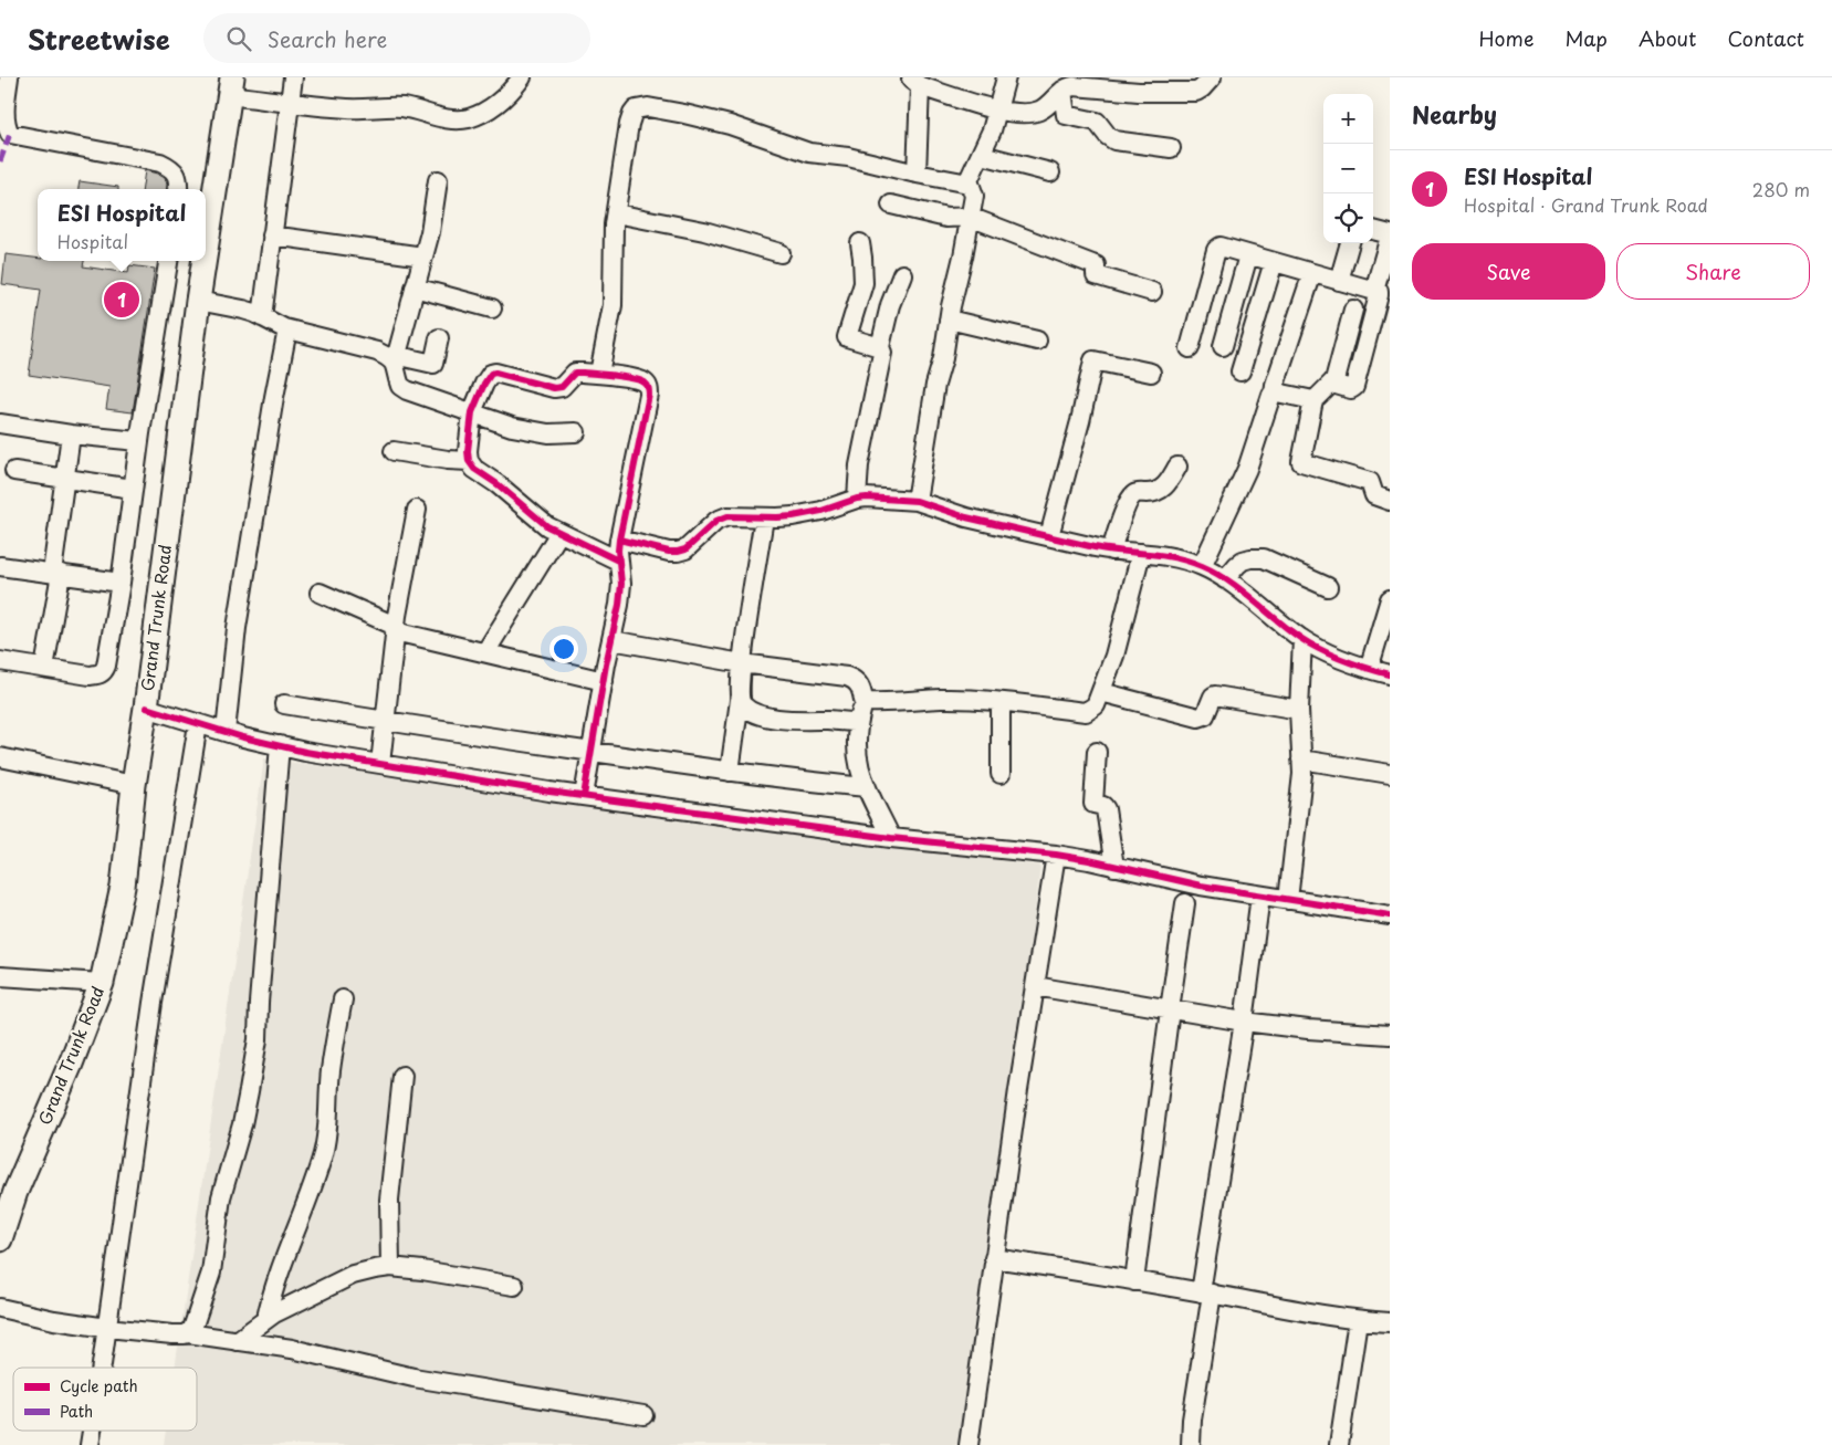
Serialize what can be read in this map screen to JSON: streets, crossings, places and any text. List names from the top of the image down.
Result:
{
  "streets": {
    "main road": ["Grand Trunk Road"]
  },
  "legend": ["Cycle path", "Path"],
  "page": {
    "header": "Streetwise",
    "search": "Search here",
    "nav": [
      "Home",
      "Map",
      "About",
      "Contact"
    ],
    "heading": "Nearby",
    "map_buttons": ["+", "−"],
    "list": [
      {
        "mark": "1",
        "name": "ESI Hospital",
        "note": "Hospital · Grand Trunk Road",
        "value": "280 m"
      }
    ],
    "popup": ["ESI Hospital", "Hospital"],
    "buttons": ["Save", "Share"],
    "pins": "1"
  }
}
